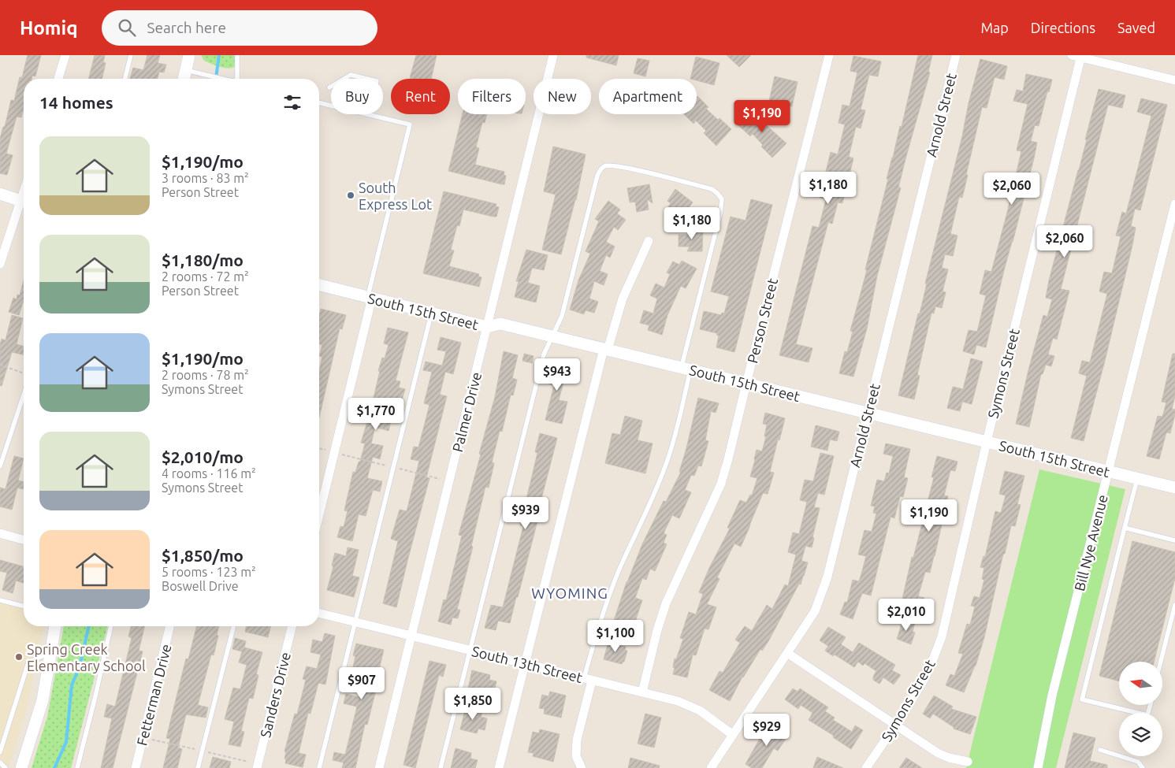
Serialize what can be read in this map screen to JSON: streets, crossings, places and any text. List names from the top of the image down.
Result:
{
  "streets": {
    "main road": ["South 15th Street"],
    "street": [
      "Arnold Street",
      "Person Street",
      "Symons Street",
      "Palmer Drive",
      "Bill Nye Avenue",
      "South 13th Street",
      "Fetterman Drive",
      "Sanders Drive"
    ]
  },
  "crossings": [
    ["Arnold Street", "South 15th Street"],
    ["Arnold Street", "South 13th Street"],
    ["South 15th Street", "Person Street"],
    ["South 15th Street", "Symons Street"],
    ["South 15th Street", "Palmer Drive"],
    ["South 15th Street", "Bill Nye Avenue"],
    ["Person Street", "South 13th Street"],
    ["Palmer Drive", "South 13th Street"]
  ],
  "districts": ["WYOMING"],
  "places": ["South Express Lot", "Spring Creek Elementary School"],
  "north": "left",
  "page": {
    "header": "Homiq",
    "search": "Search here",
    "nav": ["Map", "Directions", "Saved"],
    "chip": [
      "Buy",
      "Rent",
      "Filters",
      "New",
      "Apartment"
    ],
    "heading": "14 homes",
    "price": [
      "$1,190",
      "$1,180",
      "$2,060",
      "$1,180",
      "$2,060",
      "$943",
      "$1,770",
      "$939",
      "$1,190",
      "$2,010",
      "$1,100",
      "$907",
      "$1,850",
      "$929"
    ],
    "list": [
      {
        "name": "$1,190/mo",
        "note": "3 rooms · 83 m² · Person Street"
      },
      {
        "name": "$1,180/mo",
        "note": "2 rooms · 72 m² · Person Street"
      },
      {
        "name": "$1,190/mo",
        "note": "2 rooms · 78 m² · Symons Street"
      },
      {
        "name": "$2,010/mo",
        "note": "4 rooms · 116 m² · Symons Street"
      },
      {
        "name": "$1,850/mo",
        "note": "5 rooms · 123 m² · Boswell Drive"
      }
    ]
  }
}
